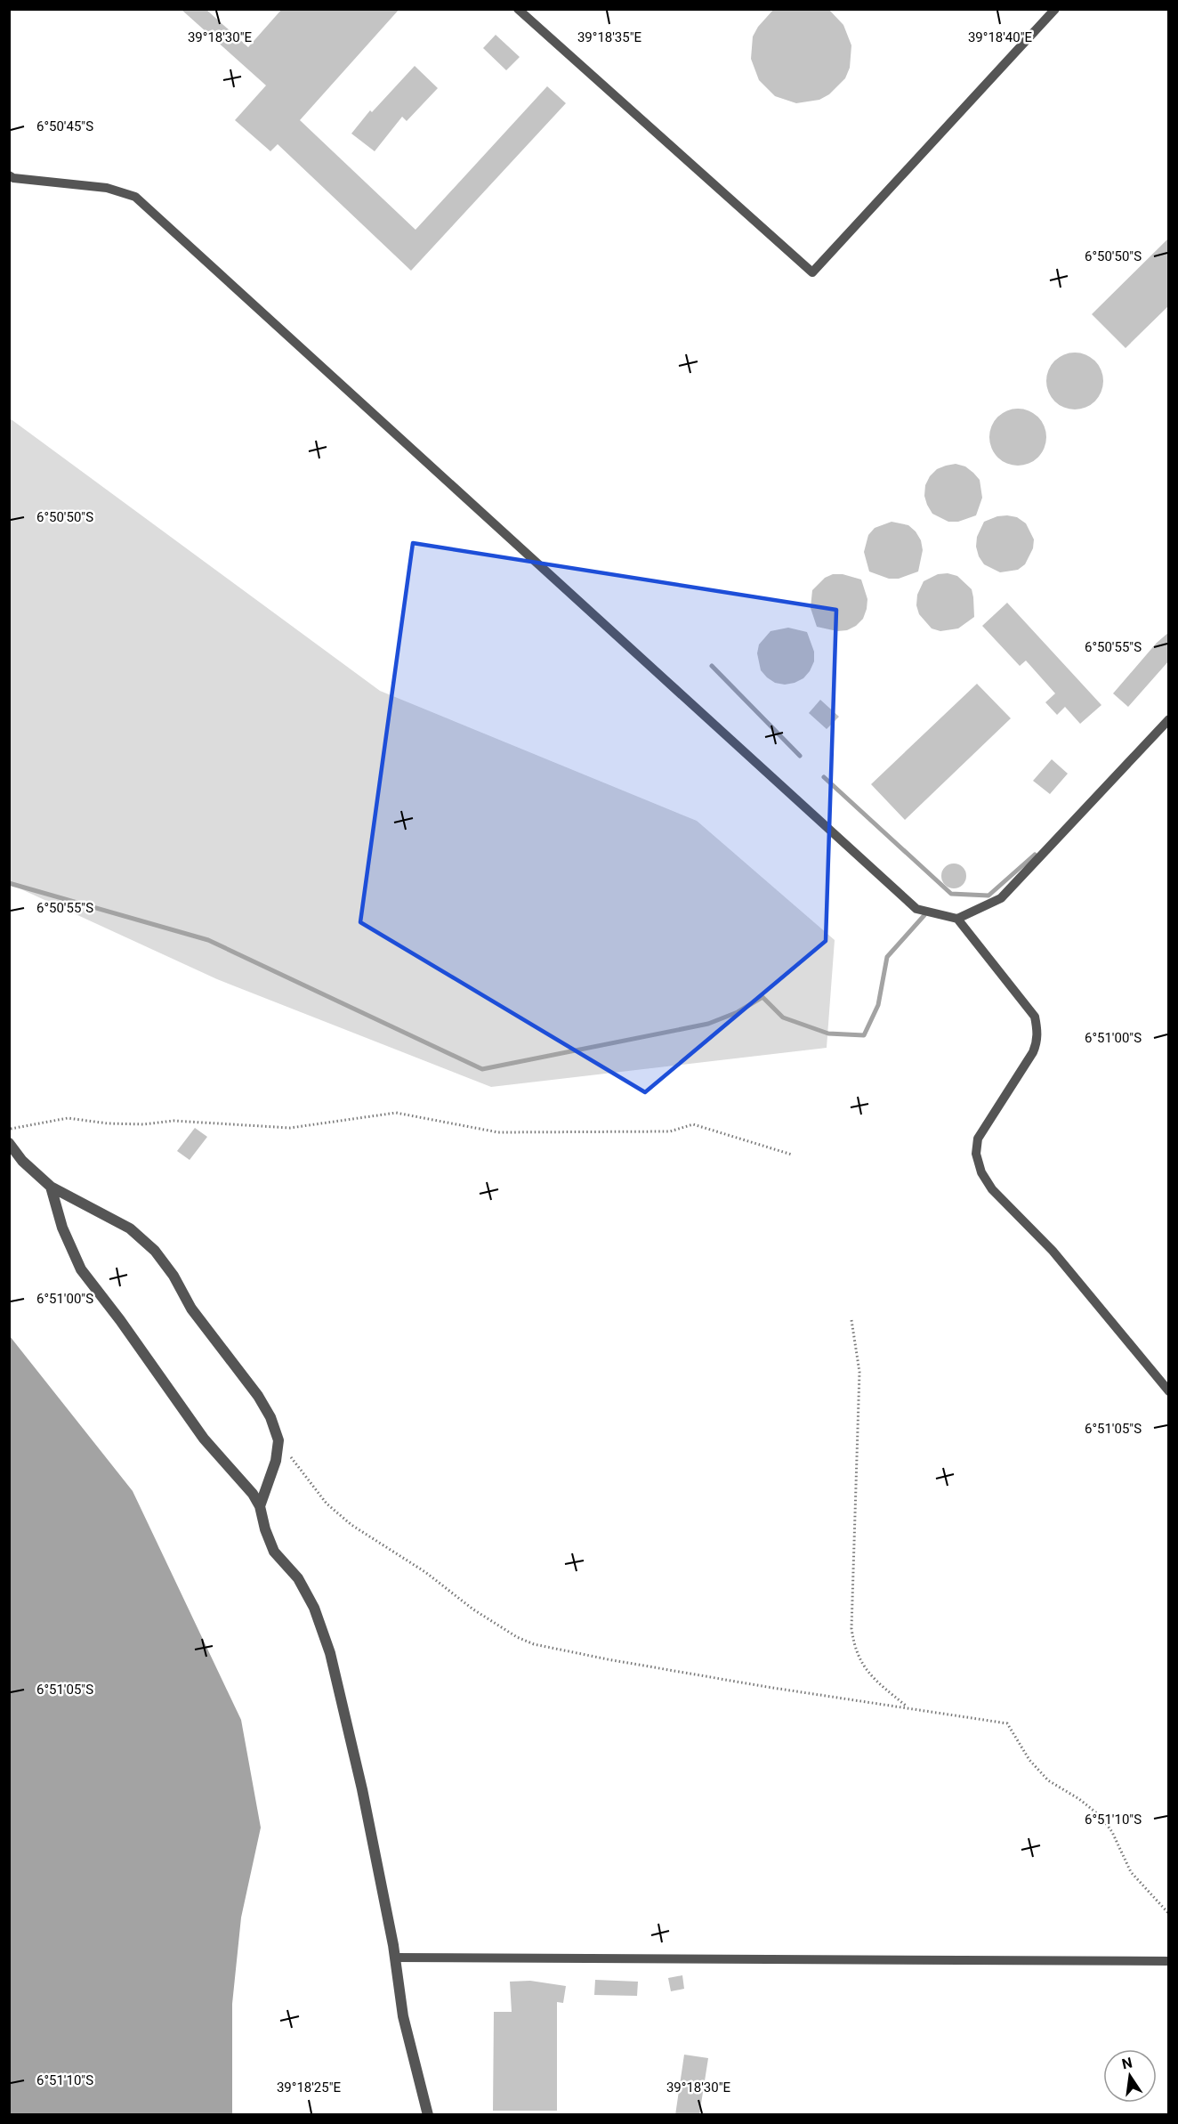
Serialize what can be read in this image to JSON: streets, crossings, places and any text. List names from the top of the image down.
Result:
{
  "north": "top",
  "coordinates": [
    "39°18'30\"E",
    "39°18'35\"E",
    "39°18'40\"E",
    "6°50'45\"S",
    "6°50'50\"S",
    "6°50'55\"S",
    "6°51'00\"S",
    "6°51'05\"S",
    "6°51'10\"S",
    "39°18'25\"E"
  ]
}
